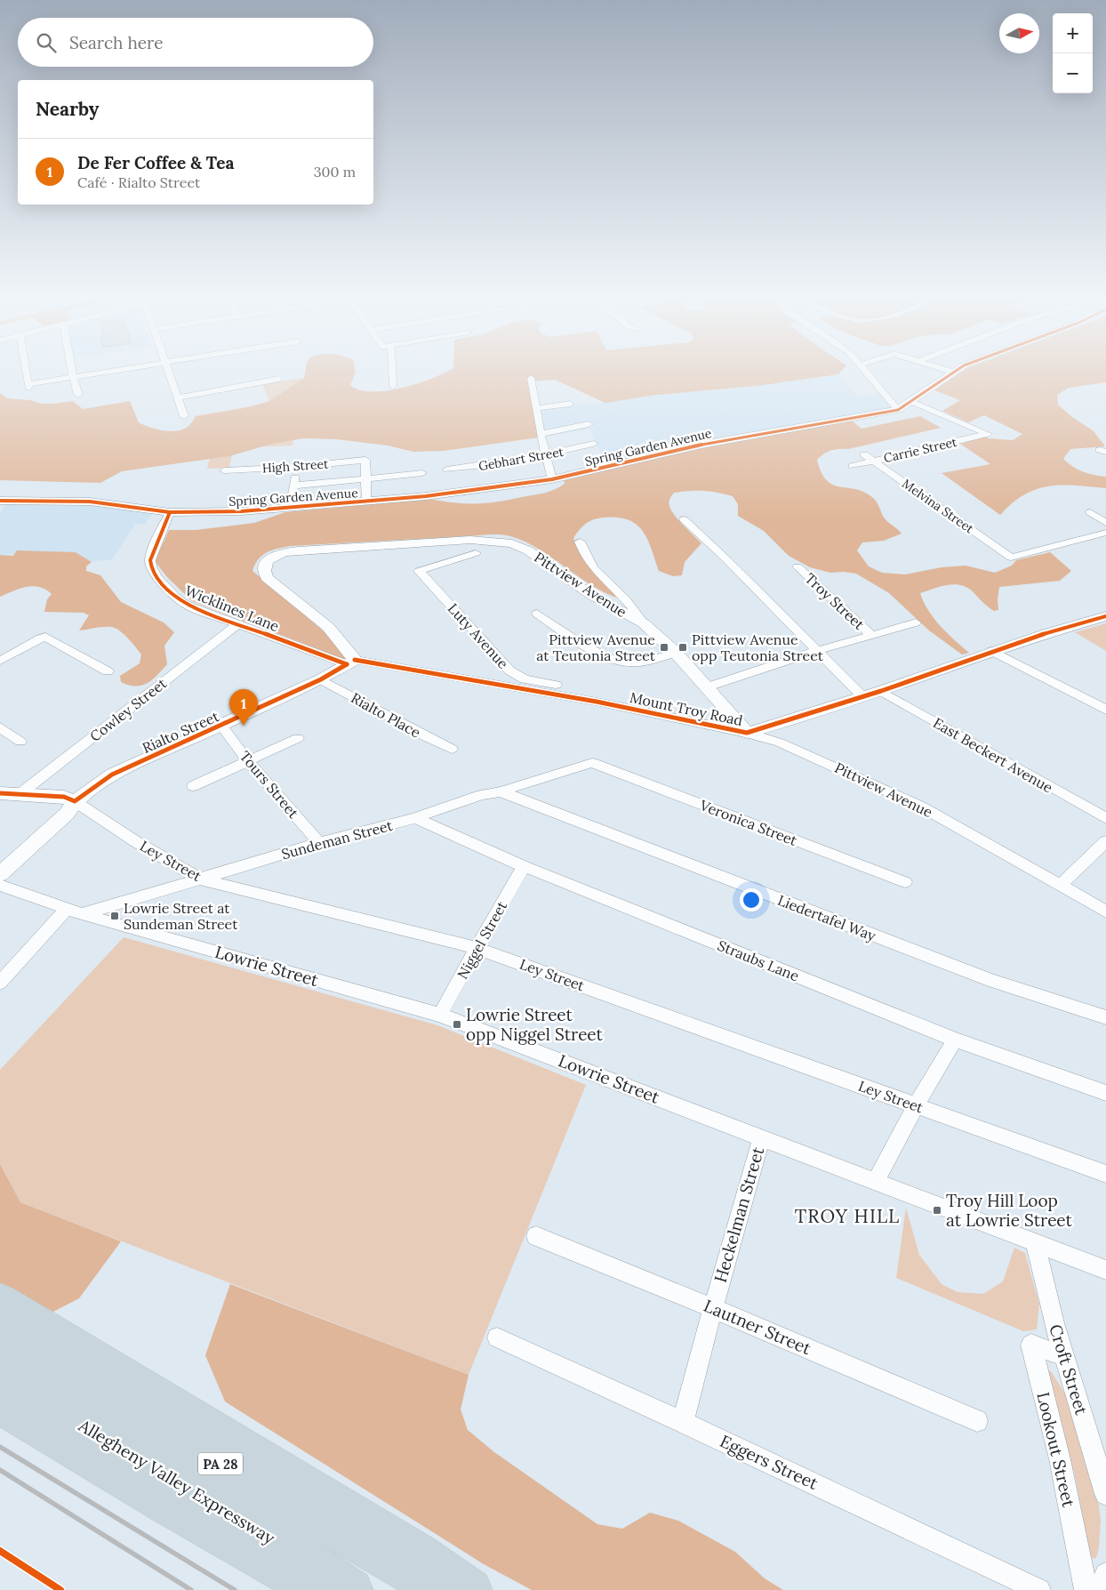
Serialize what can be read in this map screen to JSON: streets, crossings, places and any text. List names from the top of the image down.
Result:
{
  "streets": {
    "highway": ["PA 28", "Allegheny Valley Expressway"],
    "street": [
      "Spring Garden Avenue",
      "Carrie Street",
      "Gebhart Street",
      "High Street",
      "Melvina Street",
      "Pittview Avenue",
      "Troy Street",
      "Wicklines Lane",
      "Luty Avenue",
      "Mount Troy Road",
      "Cowley Street",
      "Rialto Place",
      "Rialto Street",
      "East Beckert Avenue",
      "Tours Street",
      "Veronica Street",
      "Sundeman Street",
      "Ley Street",
      "Liedertafel Way",
      "Niggel Street",
      "Straubs Lane",
      "Lowrie Street",
      "Heckelman Street",
      "Lautner Street",
      "Croft Street",
      "Lookout Street",
      "Eggers Street"
    ]
  },
  "crossings": [
    ["Spring Garden Avenue", "Carrie Street"],
    ["Spring Garden Avenue", "Wicklines Lane"],
    ["Carrie Street", "Melvina Street"],
    ["Pittview Avenue", "Wicklines Lane"],
    ["Pittview Avenue", "Mount Troy Road"],
    ["Pittview Avenue", "Rialto Street"],
    ["Wicklines Lane", "Mount Troy Road"],
    ["Wicklines Lane", "Cowley Street"],
    ["Wicklines Lane", "Rialto Street"],
    ["Luty Avenue", "Mount Troy Road"],
    ["Mount Troy Road", "Rialto Street"],
    ["Mount Troy Road", "East Beckert Avenue"],
    ["Cowley Street", "Ley Street"],
    ["Rialto Place", "Rialto Street"],
    ["Rialto Street", "Tours Street"],
    ["Rialto Street", "Ley Street"],
    ["Rialto Street", "Lowrie Street"],
    ["Tours Street", "Sundeman Street"],
    ["Veronica Street", "Sundeman Street"],
    ["Sundeman Street", "Ley Street"],
    ["Sundeman Street", "Liedertafel Way"],
    ["Sundeman Street", "Straubs Lane"],
    ["Sundeman Street", "Lowrie Street"],
    ["Ley Street", "Niggel Street"],
    ["Niggel Street", "Straubs Lane"],
    ["Niggel Street", "Lowrie Street"],
    ["Lowrie Street", "Heckelman Street"],
    ["Lowrie Street", "Croft Street"],
    ["Heckelman Street", "Lautner Street"],
    ["Heckelman Street", "Eggers Street"],
    ["Croft Street", "Lookout Street"]
  ],
  "districts": ["TROY HILL"],
  "places": {
    "transit": [
      "Pittview Avenue at Teutonia Street",
      "Pittview Avenue opp Teutonia Street",
      "Lowrie Street at Sundeman Street",
      "Lowrie Street opp Niggel Street",
      "Troy Hill Loop at Lowrie Street"
    ]
  },
  "north": "right",
  "page": {
    "map_buttons": ["+", "−"],
    "search": "Search here",
    "heading": "Nearby",
    "list": [
      {
        "mark": "1",
        "name": "De Fer Coffee & Tea",
        "note": "Café · Rialto Street",
        "value": "300 m"
      }
    ],
    "pins": "1"
  }
}
